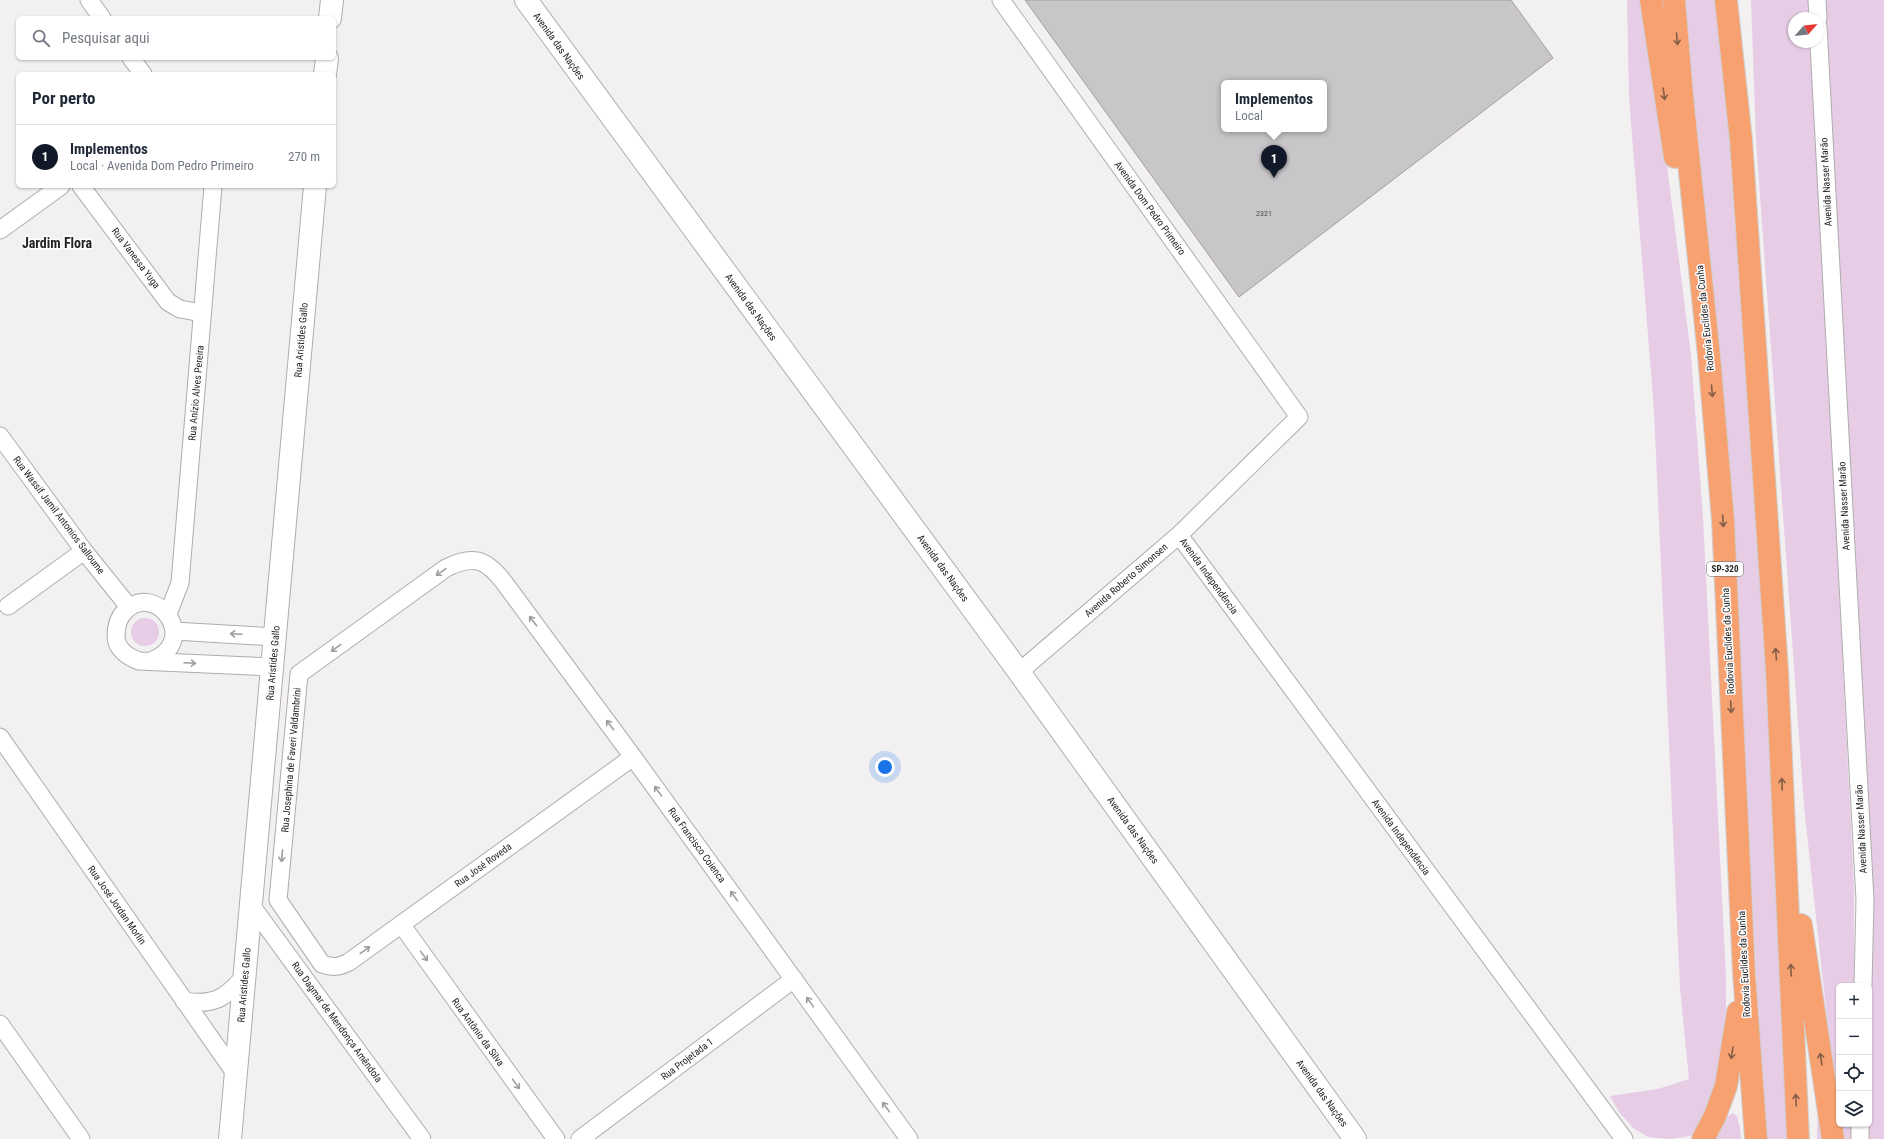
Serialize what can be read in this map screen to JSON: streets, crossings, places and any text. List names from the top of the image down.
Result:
{
  "streets": {
    "highway": ["Rodovia Euclides da Cunha", "SP-320"],
    "street": [
      "Avenida das Nações",
      "Avenida Nasser Marão",
      "Avenida Dom Pedro Primeiro",
      "Rua Vanessa Yuga",
      "Rua Aristides Gallo",
      "Rua Anízio Alves Pereira",
      "Rua Wassif Jamil Antonios Salloume",
      "Avenida Independência",
      "Avenida Roberto Simonsen",
      "Rua Josephina de Faveri Valdambrini",
      "Rua Francisco Coienca",
      "Rua José Roveda",
      "Rua José Jordan Morlin",
      "Rua Dagmar de Mendonça Amêndola",
      "Rua Antônio da Silva",
      "Rua Projetada 1"
    ]
  },
  "crossings": [
    ["Avenida das Nações", "Avenida Roberto Simonsen"],
    ["Avenida Dom Pedro Primeiro", "Avenida Roberto Simonsen"],
    ["Rua Vanessa Yuga", "Rua Anízio Alves Pereira"],
    ["Rua Aristides Gallo", "Rua José Jordan Morlin"],
    ["Rua Aristides Gallo", "Rua Dagmar de Mendonça Amêndola"],
    ["Rua Anízio Alves Pereira", "Rua Wassif Jamil Antonios Salloume"],
    ["Avenida Independência", "Avenida Roberto Simonsen"],
    ["Rua Josephina de Faveri Valdambrini", "Rua Francisco Coienca"],
    ["Rua Josephina de Faveri Valdambrini", "Rua José Roveda"],
    ["Rua Francisco Coienca", "Rua José Roveda"],
    ["Rua Francisco Coienca", "Rua Projetada 1"],
    ["Rua José Roveda", "Rua Antônio da Silva"]
  ],
  "one_way": ["Rua Josephina de Faveri Valdambrini", "Rua Francisco Coienca", "Rua Antônio da Silva"],
  "districts": ["Jardim Flora"],
  "house_numbers": ["2321"],
  "north": "top right",
  "page": {
    "search": "Pesquisar aqui",
    "heading": "Por perto",
    "popup": ["Implementos", "Local"],
    "list": [
      {
        "mark": "1",
        "name": "Implementos",
        "note": "Local · Avenida Dom Pedro Primeiro",
        "value": "270 m"
      }
    ],
    "pins": "1",
    "map_buttons": ["+", "−"]
  }
}
